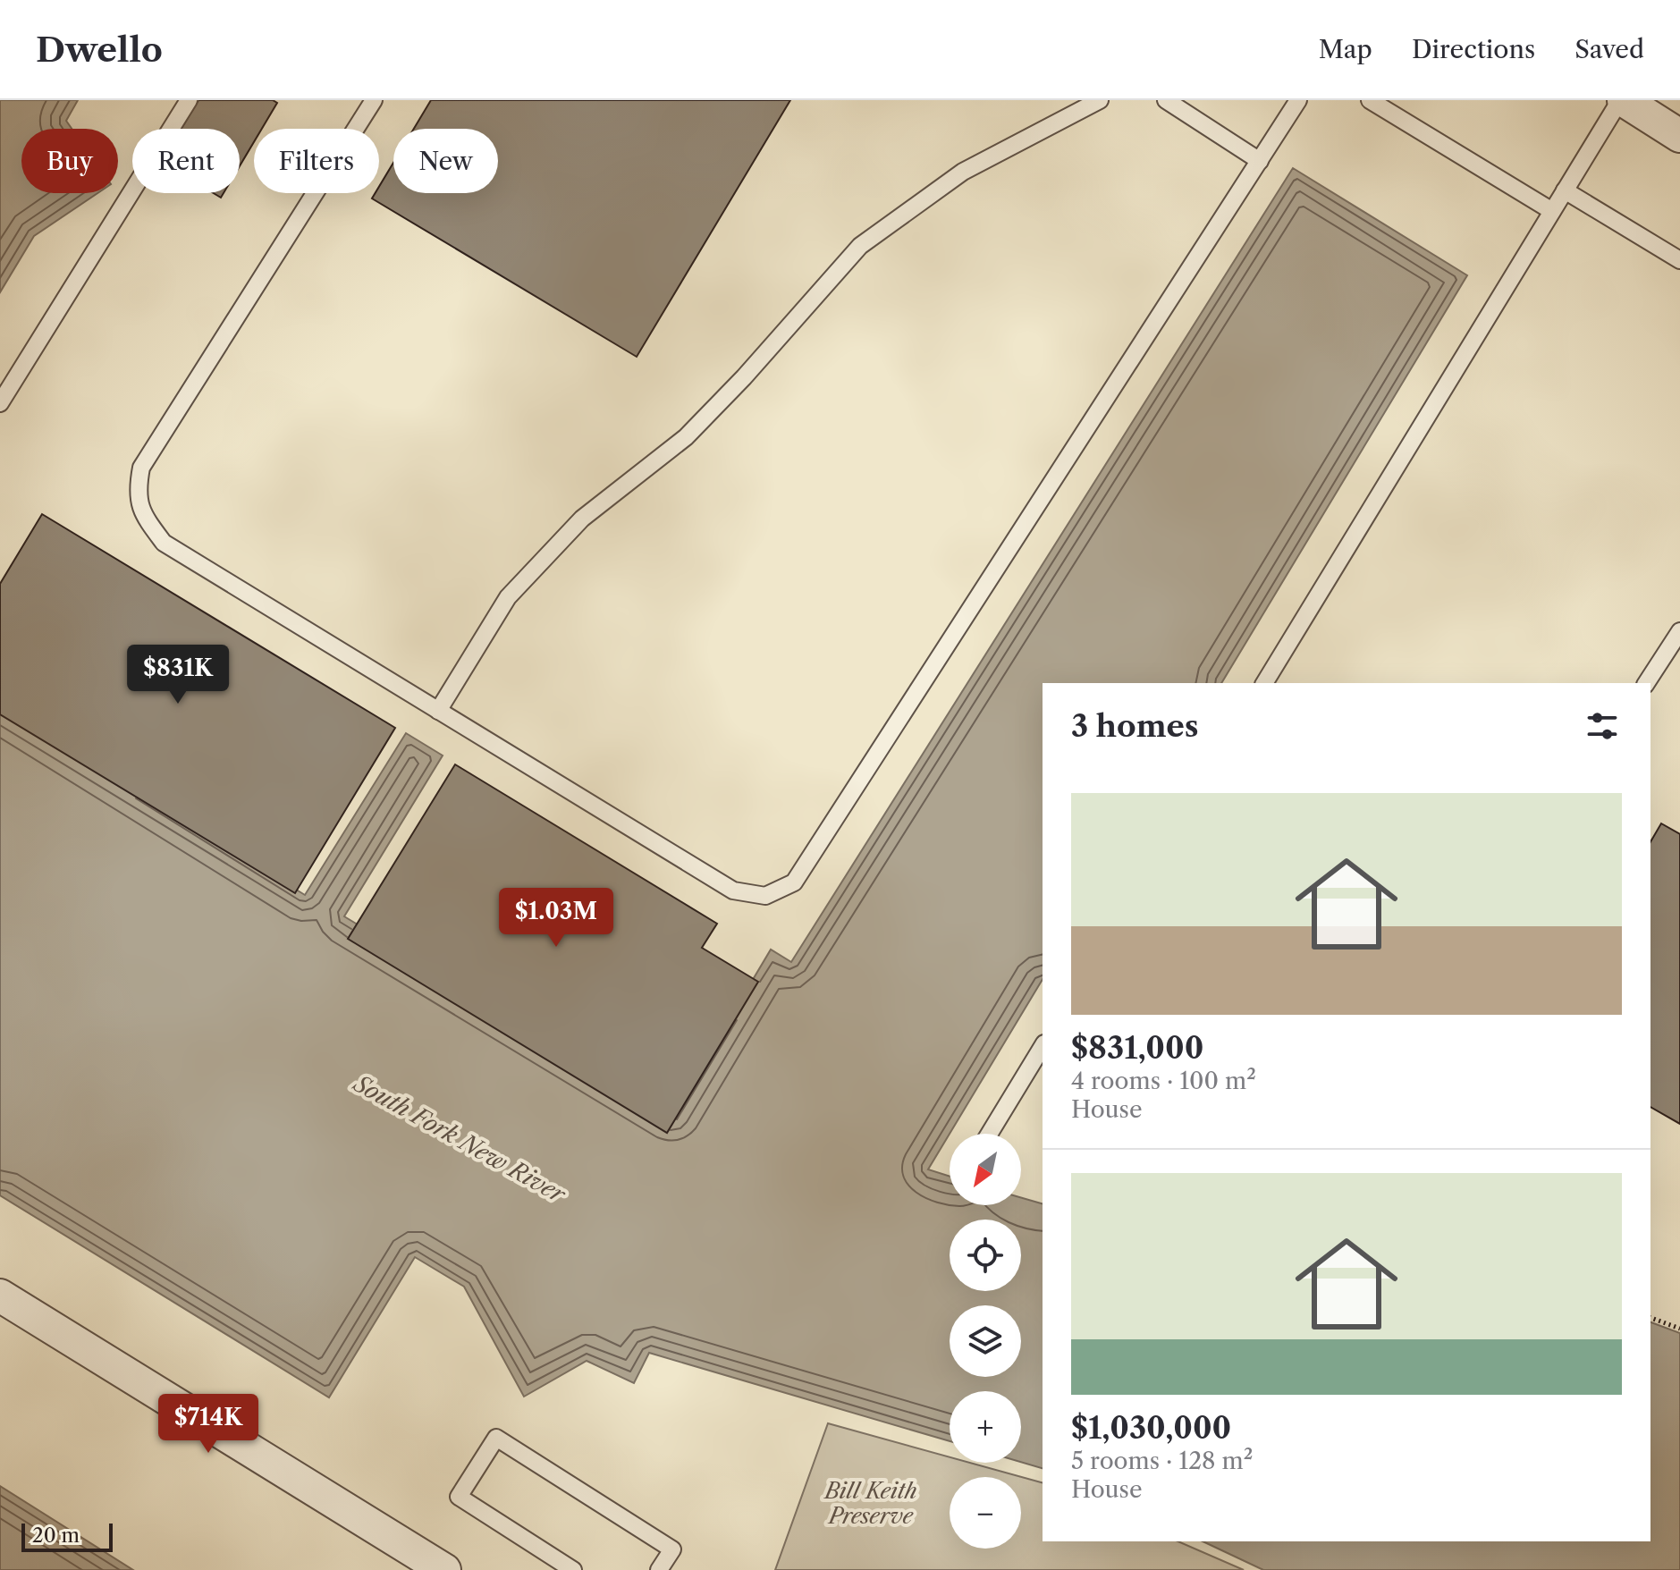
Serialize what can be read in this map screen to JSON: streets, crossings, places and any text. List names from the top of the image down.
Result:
{
  "water": ["South Fork New River"],
  "parks": ["Bill Keith Preserve"],
  "scale_bar": "20 m",
  "north": "bottom left",
  "page": {
    "header": "Dwello",
    "nav": ["Map", "Directions", "Saved"],
    "chip": [
      "Buy",
      "Rent",
      "Filters",
      "New"
    ],
    "price": ["$831K", "$1.03M", "$714K"],
    "heading": "3 homes",
    "list": [
      {
        "name": "$831,000",
        "note": "4 rooms · 100 m² · House"
      },
      {
        "name": "$1,030,000",
        "note": "5 rooms · 128 m² · House"
      }
    ],
    "map_buttons": ["+", "−"],
    "scale": "20 m"
  }
}
